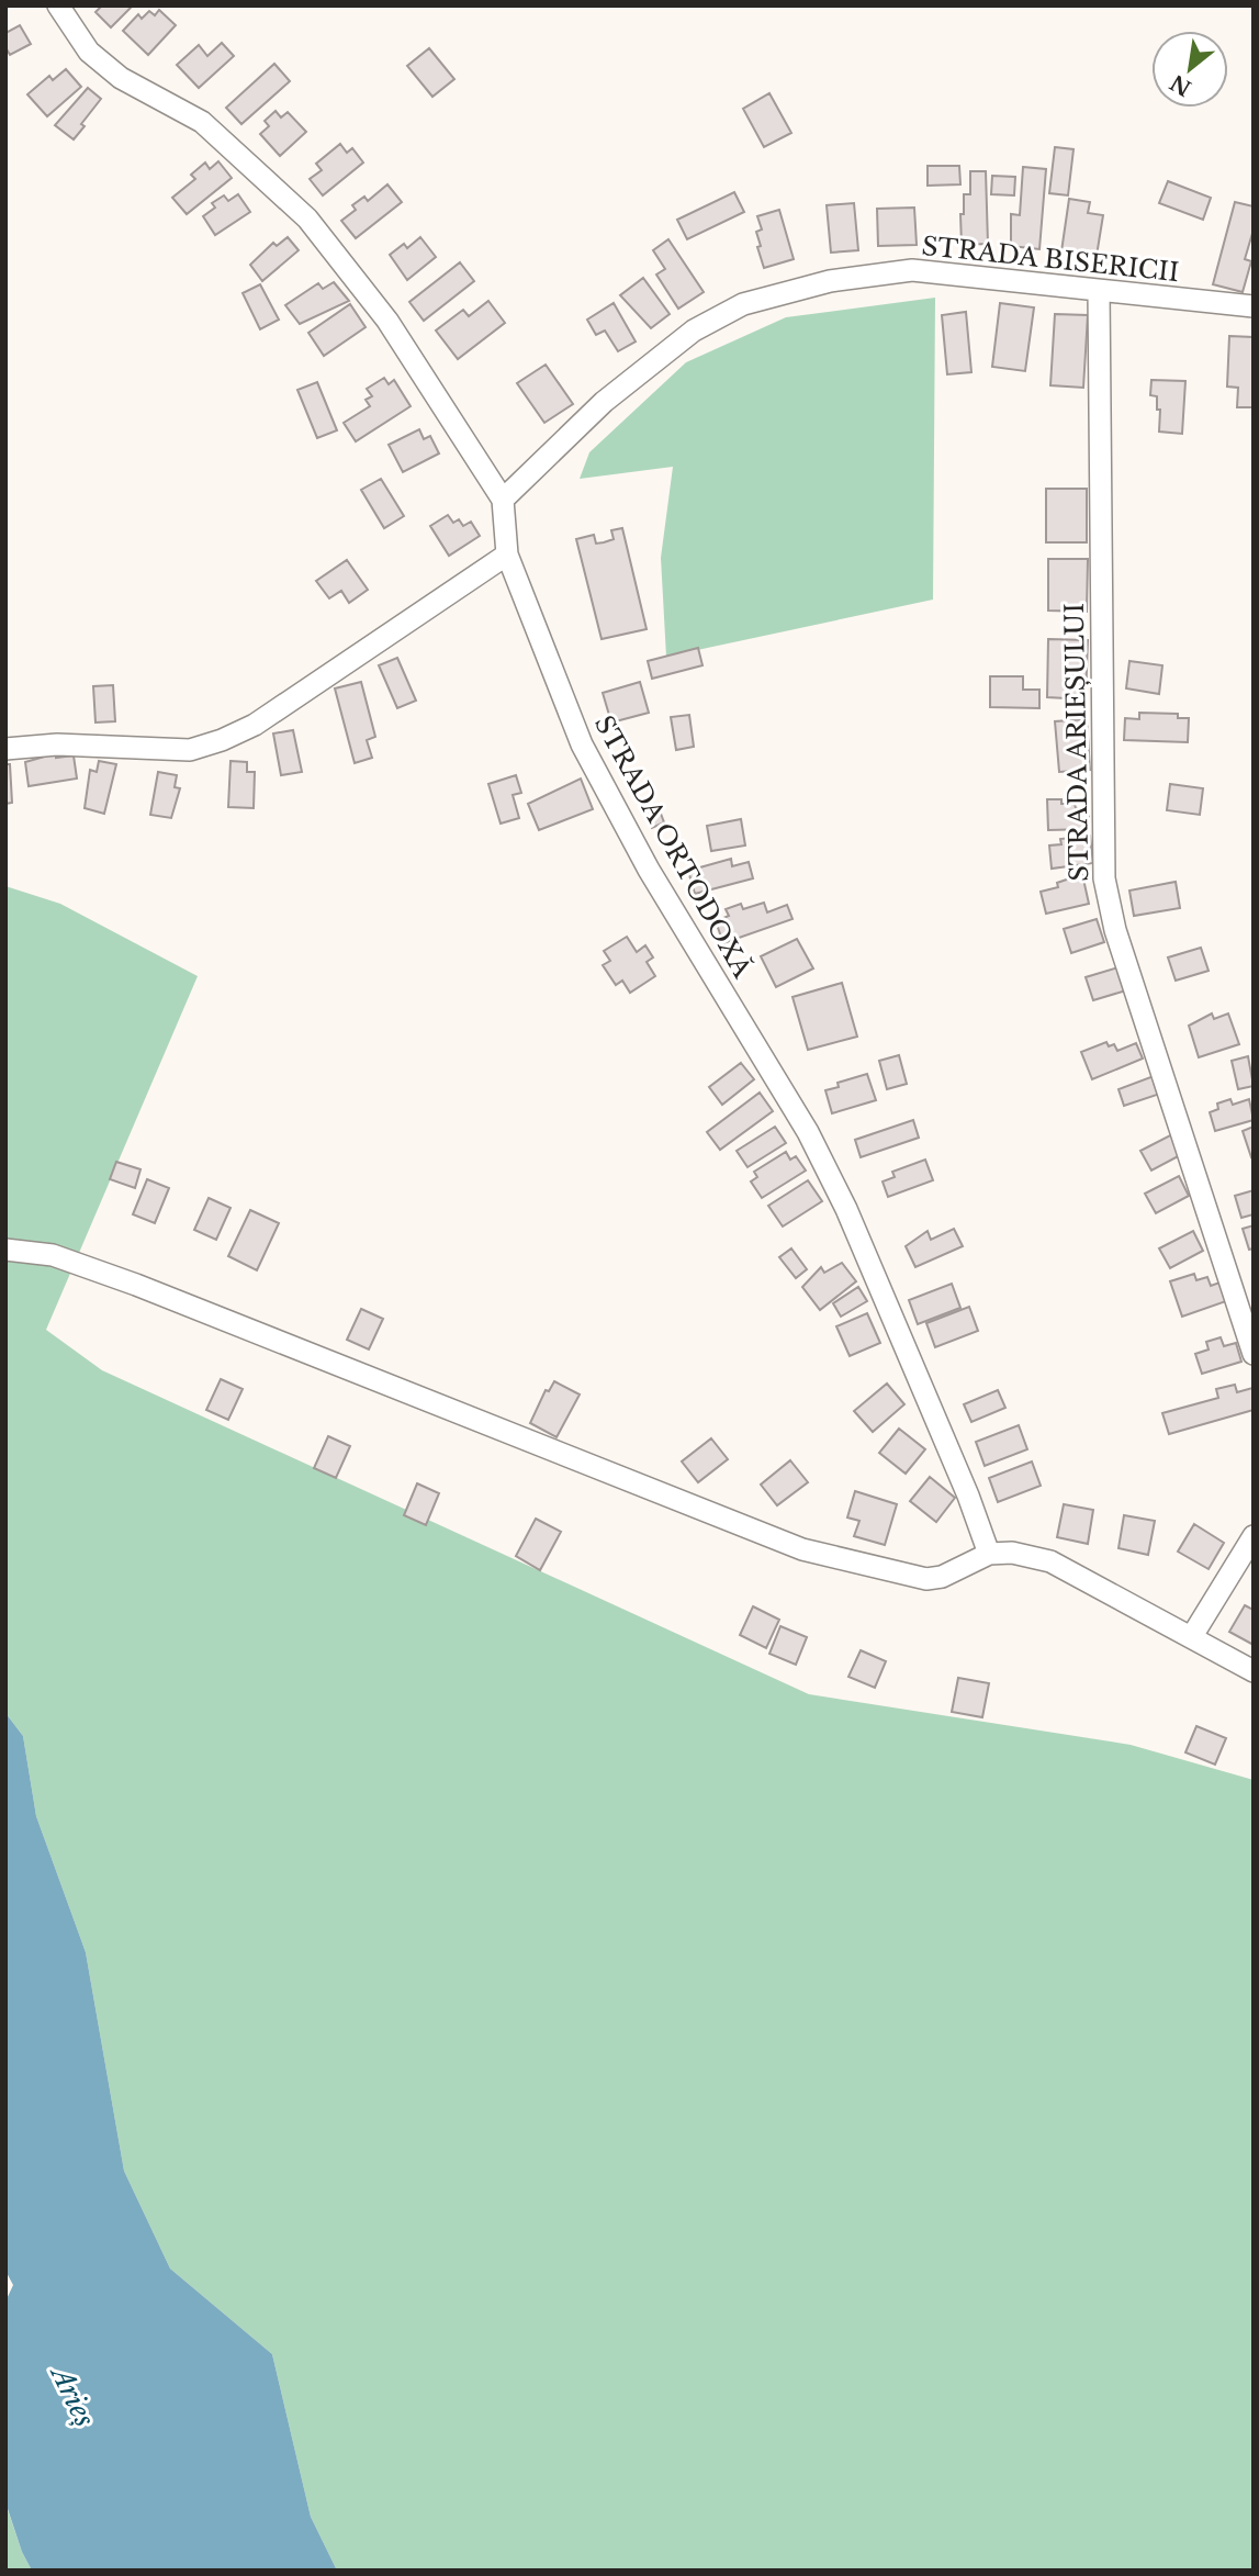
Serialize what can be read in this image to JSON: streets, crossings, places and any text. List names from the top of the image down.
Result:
{
  "streets": {
    "street": ["STRADA BISERICII", "STRADA ARIEȘULUI", "STRADA ORTODOXĂ"]
  },
  "crossings": [
    ["STRADA BISERICII", "STRADA ARIEȘULUI"],
    ["STRADA BISERICII", "STRADA ORTODOXĂ"]
  ],
  "water": ["Arieș"],
  "north": "bottom left"
}
